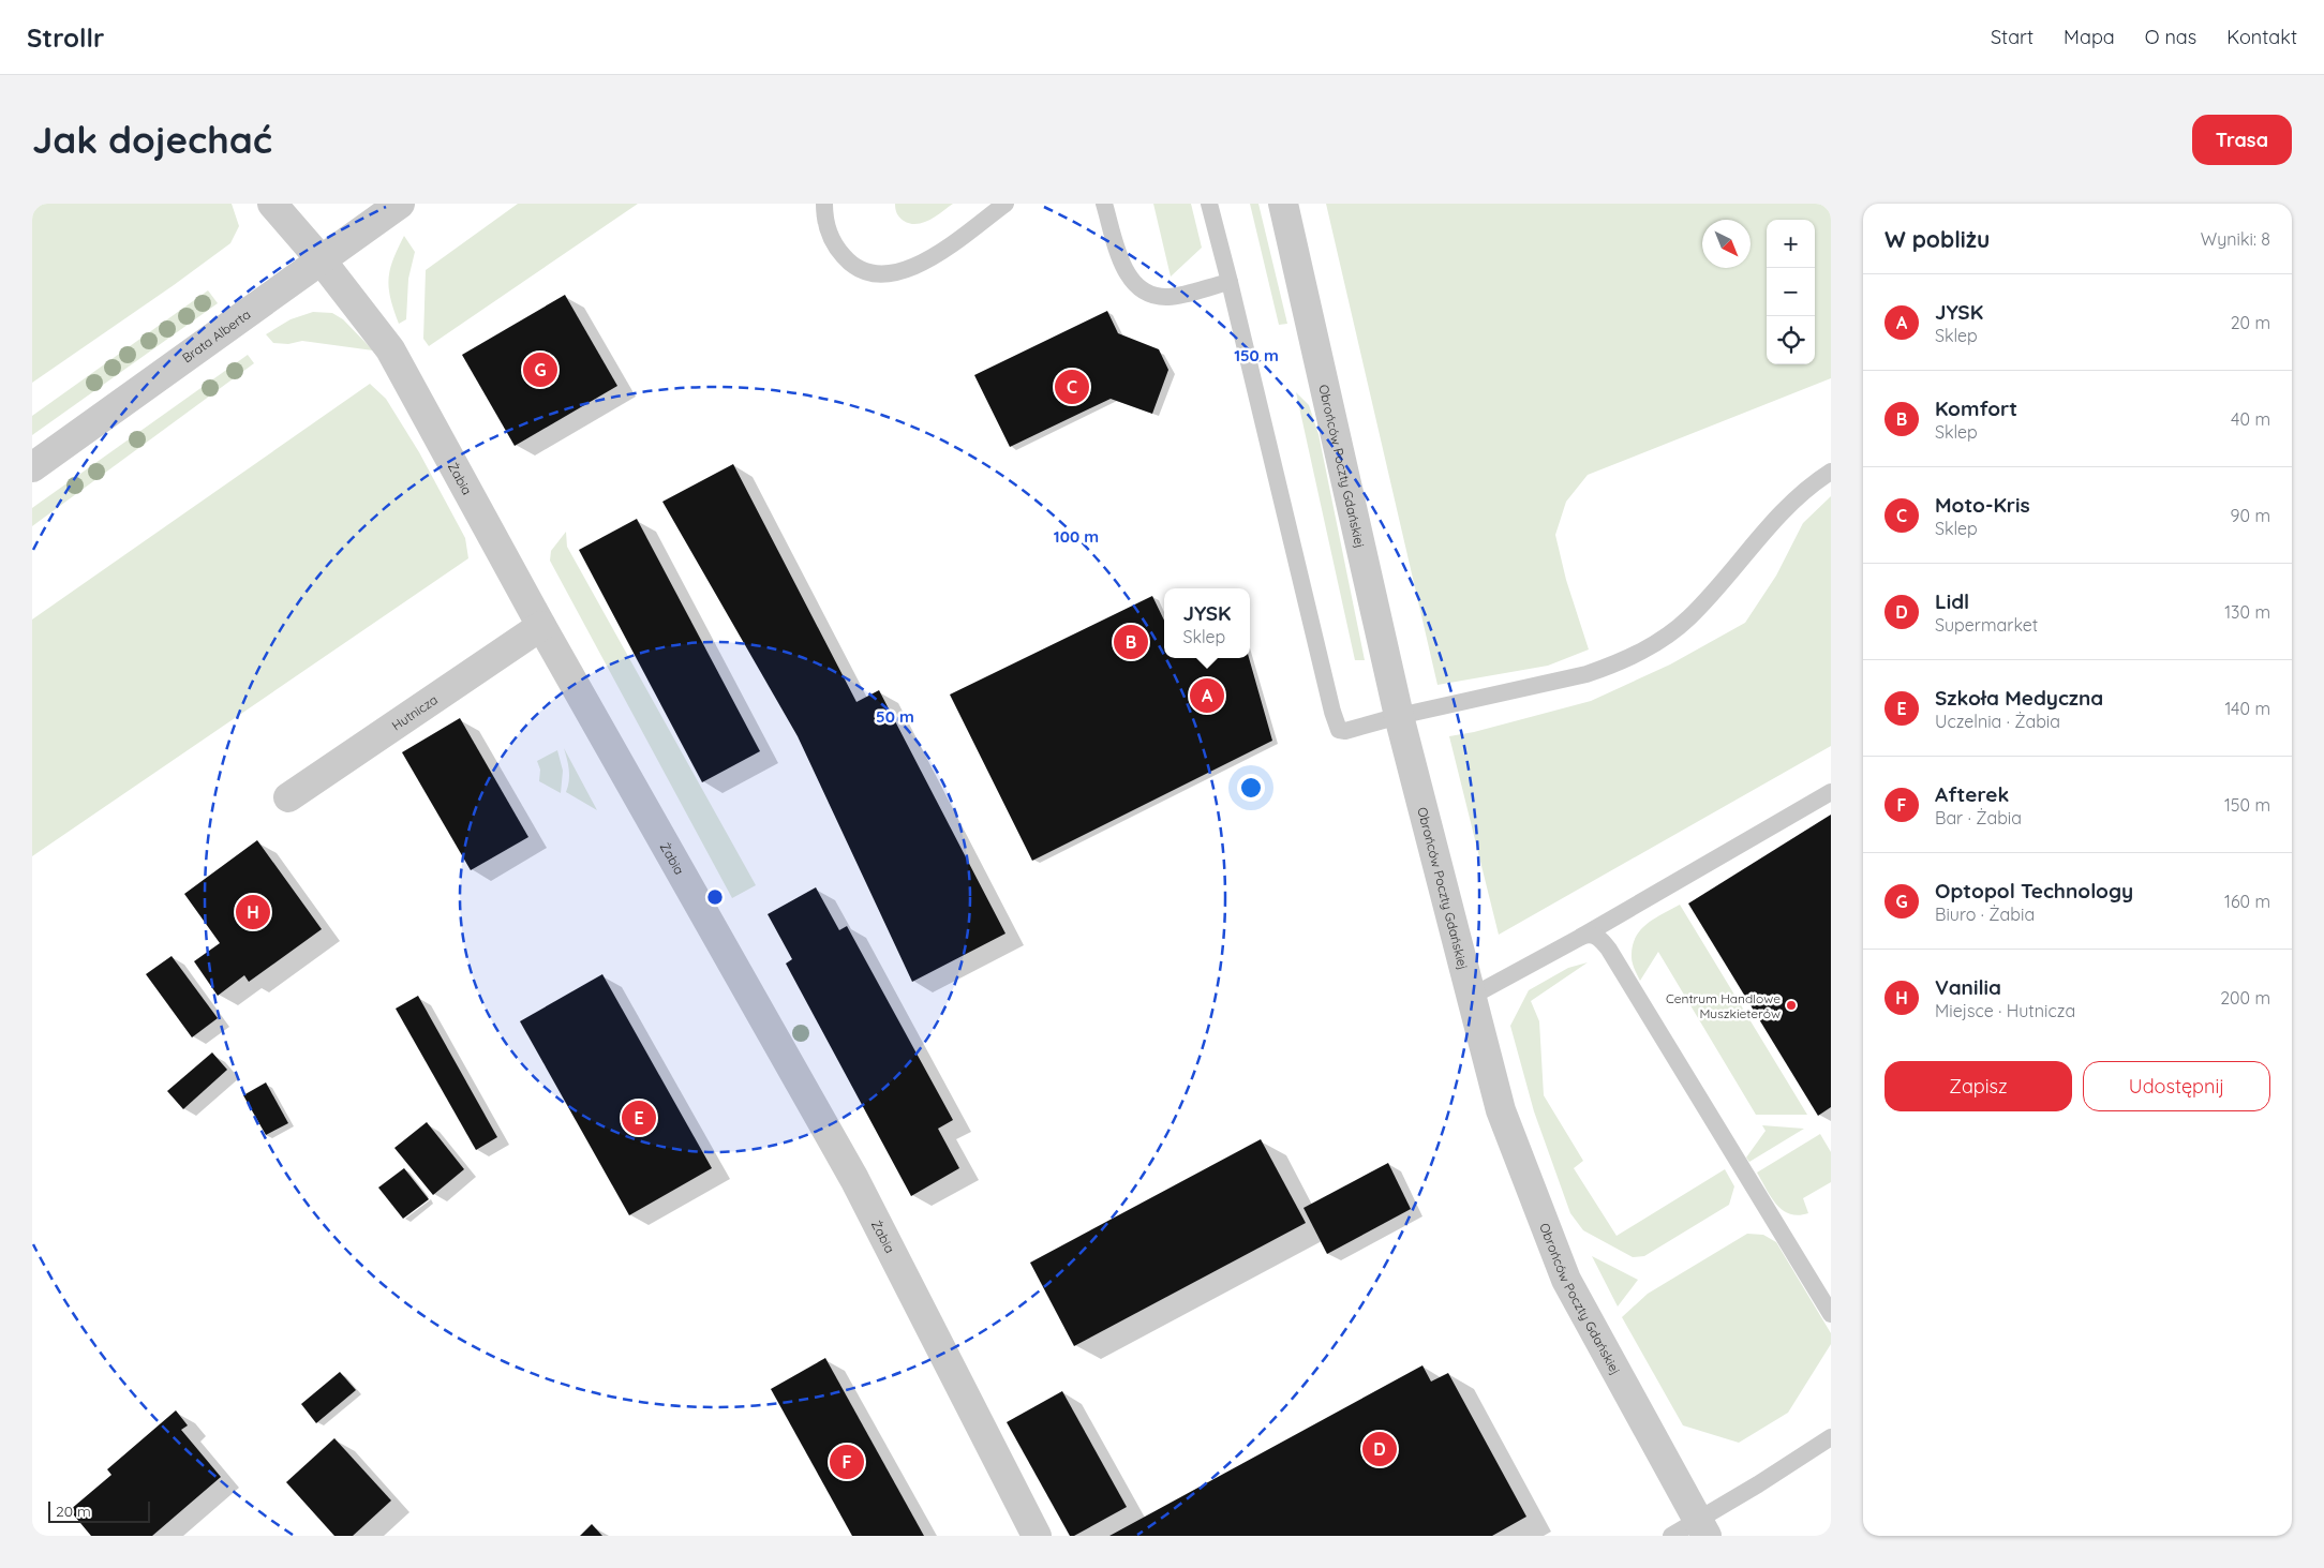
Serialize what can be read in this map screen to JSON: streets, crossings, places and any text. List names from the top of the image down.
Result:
{
  "streets": {
    "street": [
      "Brata Alberta",
      "Obrońców Poczty Gdańskiej",
      "Żabia",
      "Hutnicza"
    ]
  },
  "crossings": [
    ["Brata Alberta", "Żabia"],
    ["Żabia", "Hutnicza"]
  ],
  "places": ["Centrum Handlowe Muszkieterów"],
  "scale_bar": "20 m",
  "north": "bottom right",
  "page": {
    "header": "Strollr",
    "nav": [
      "Start",
      "Mapa",
      "O nas",
      "Kontakt"
    ],
    "buttons": [
      "Trasa",
      ["Zapisz", "Udostępnij"]
    ],
    "title": "Jak dojechać",
    "heading": ["W pobliżu", "Wyniki: 8"],
    "map_buttons": ["+", "−"],
    "list": [
      {
        "mark": "A",
        "name": "JYSK",
        "note": "Sklep",
        "value": "20 m"
      },
      {
        "mark": "B",
        "name": "Komfort",
        "note": "Sklep",
        "value": "40 m"
      },
      {
        "mark": "C",
        "name": "Moto-Kris",
        "note": "Sklep",
        "value": "90 m"
      },
      {
        "mark": "D",
        "name": "Lidl",
        "note": "Supermarket",
        "value": "130 m"
      },
      {
        "mark": "E",
        "name": "Szkoła Medyczna",
        "note": "Uczelnia · Żabia",
        "value": "140 m"
      },
      {
        "mark": "F",
        "name": "Afterek",
        "note": "Bar · Żabia",
        "value": "150 m"
      },
      {
        "mark": "G",
        "name": "Optopol Technology",
        "note": "Biuro · Żabia",
        "value": "160 m"
      },
      {
        "mark": "H",
        "name": "Vanilia",
        "note": "Miejsce · Hutnicza",
        "value": "200 m"
      }
    ],
    "pins": [
      "G",
      "C",
      "B",
      "A",
      "H",
      "E",
      "D",
      "F"
    ],
    "popup": ["JYSK", "Sklep"],
    "scale": "20 m"
  },
  "rings": ["150 m", "100 m", "50 m"]
}
